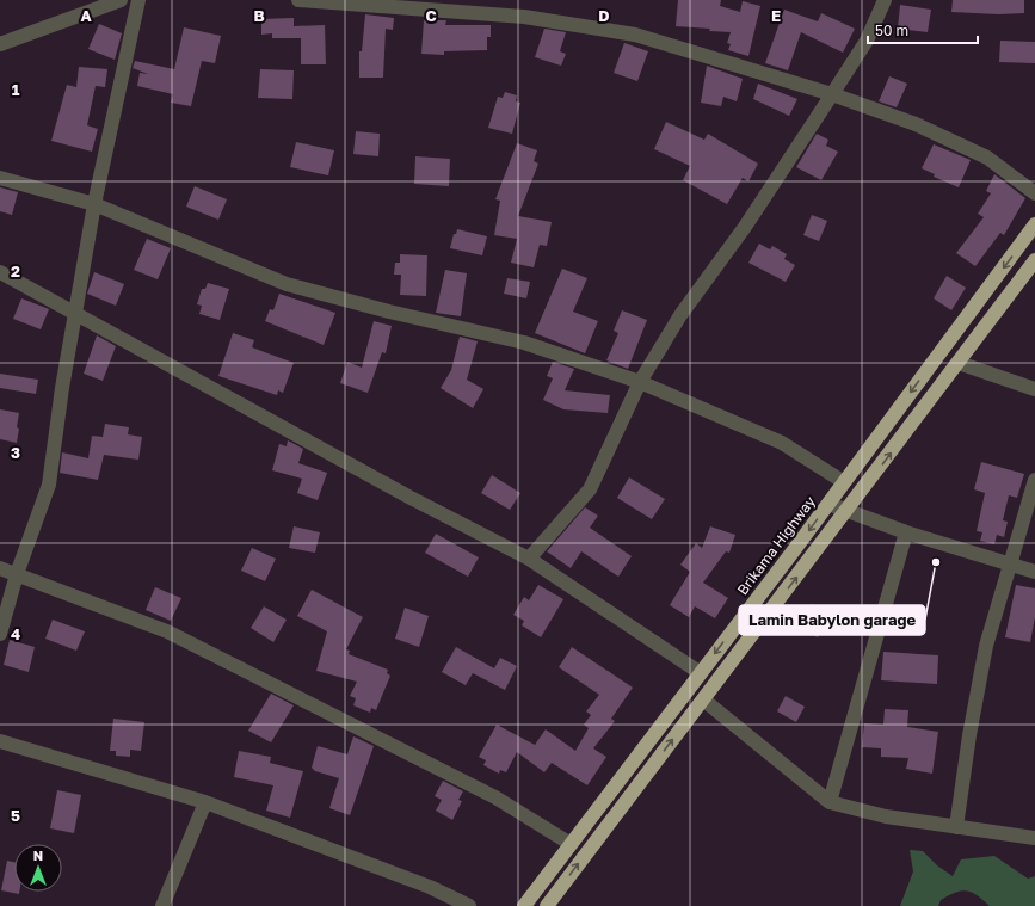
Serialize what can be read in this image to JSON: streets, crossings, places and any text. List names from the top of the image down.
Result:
{
  "streets": {
    "highway": ["Brikama Highway"]
  },
  "places": ["Lamin Babylon garage"],
  "scale_bar": "50 m",
  "north": "top",
  "grid": {
    "columns": [
      "A",
      "B",
      "C",
      "D",
      "E"
    ],
    "rows": [
      "1",
      "2",
      "3",
      "4",
      "5"
    ]
  }
}
